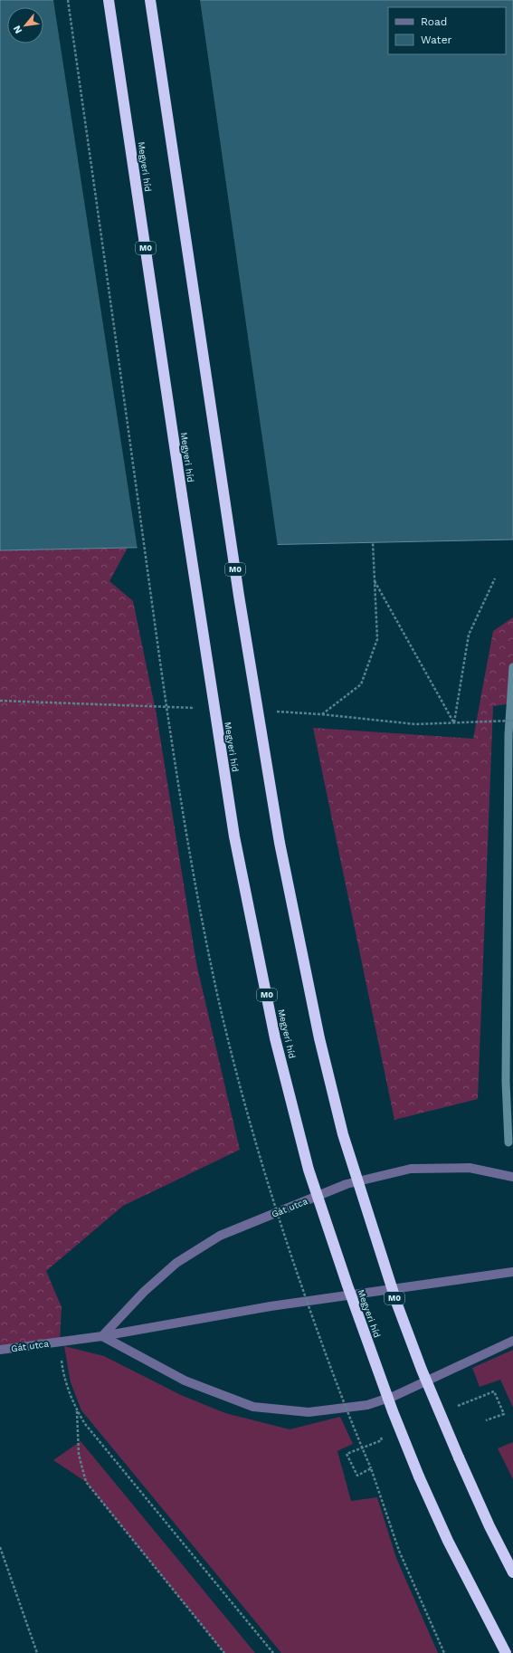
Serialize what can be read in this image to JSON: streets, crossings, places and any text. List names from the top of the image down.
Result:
{
  "streets": {
    "highway": ["Megyeri híd", "M0"],
    "street": ["Gát utca"]
  },
  "legend": ["Road", "Water"],
  "north": "bottom left"
}
